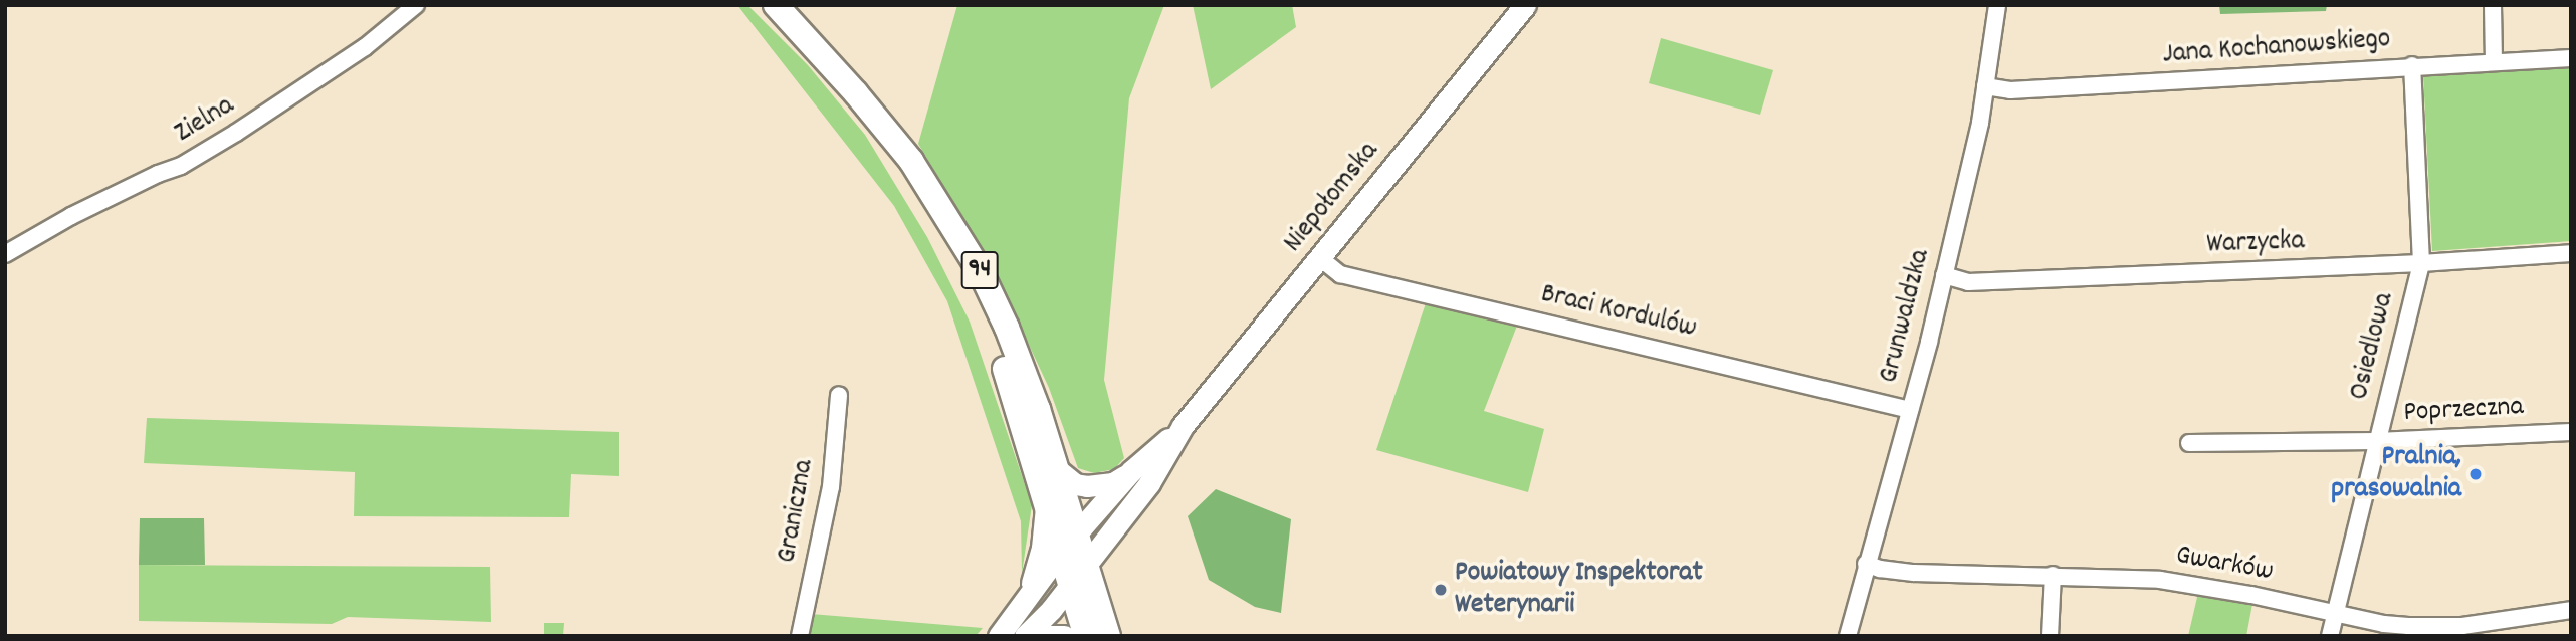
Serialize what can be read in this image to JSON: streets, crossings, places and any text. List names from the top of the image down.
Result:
{
  "streets": {
    "main road": ["Niepołomska", "94"],
    "street": [
      "Jana Kochanowskiego",
      "Zielna",
      "Warzycka",
      "Braci Kordulów",
      "Grunwaldzka",
      "Osiedlowa",
      "Poprzeczna",
      "Graniczna",
      "Gwarków"
    ]
  },
  "crossings": [
    ["Jana Kochanowskiego", "Grunwaldzka"],
    ["Jana Kochanowskiego", "Osiedlowa"],
    ["Niepołomska", "94"],
    ["Niepołomska", "Braci Kordulów"],
    ["Warzycka", "Grunwaldzka"],
    ["Warzycka", "Osiedlowa"],
    ["Braci Kordulów", "Grunwaldzka"],
    ["Grunwaldzka", "Gwarków"],
    ["Osiedlowa", "Poprzeczna"],
    ["Osiedlowa", "Gwarków"]
  ],
  "places": ["Pralnia, prasowalnia", "Powiatowy Inspektorat Weterynarii"]
}
